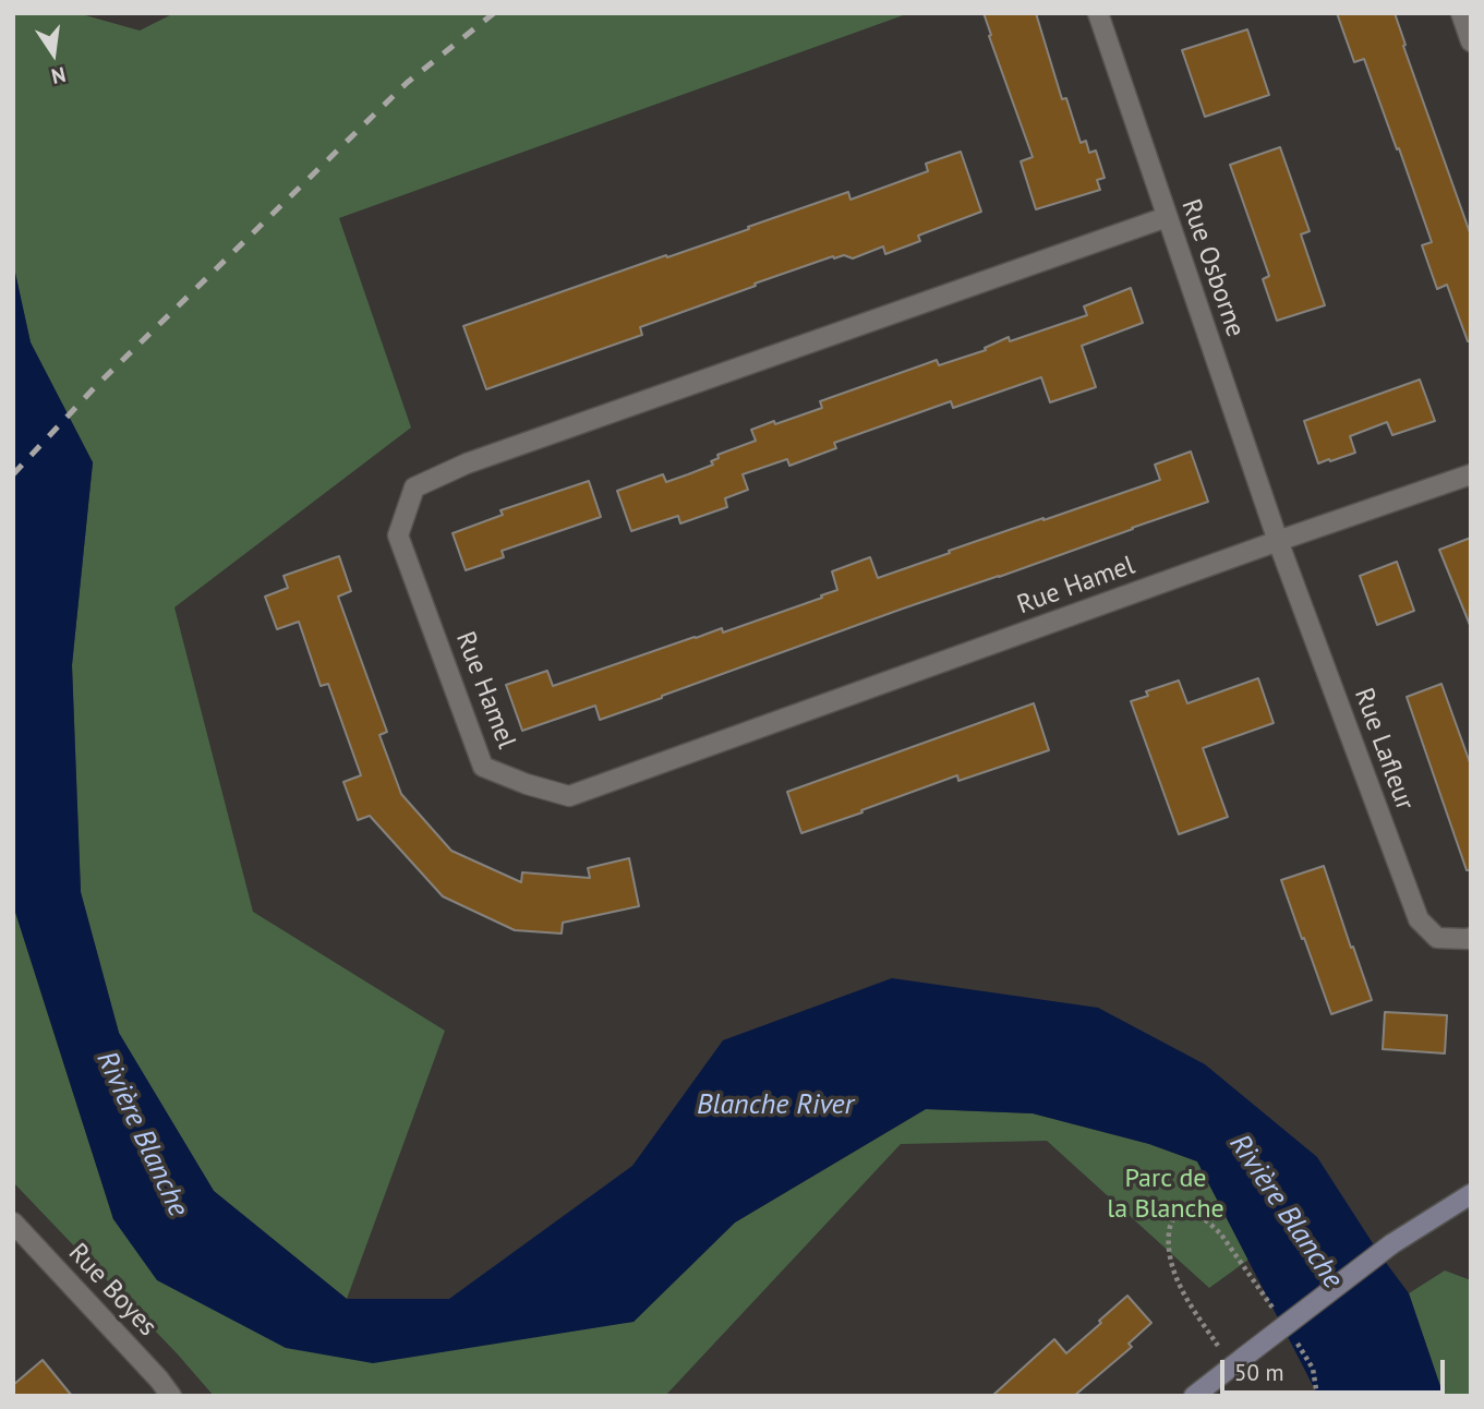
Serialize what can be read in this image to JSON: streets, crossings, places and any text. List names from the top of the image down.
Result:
{
  "streets": {
    "street": [
      "Rue Osborne",
      "Rue Hamel",
      "Rue Lafleur",
      "Rue Boyes"
    ]
  },
  "crossings": [
    ["Rue Osborne", "Rue Hamel"],
    ["Rue Osborne", "Rue Lafleur"],
    ["Rue Hamel", "Rue Lafleur"]
  ],
  "water": ["Blanche River", "Rivière Blanche"],
  "parks": ["Parc de la Blanche"],
  "scale_bar": "50 m",
  "north": "bottom"
}
